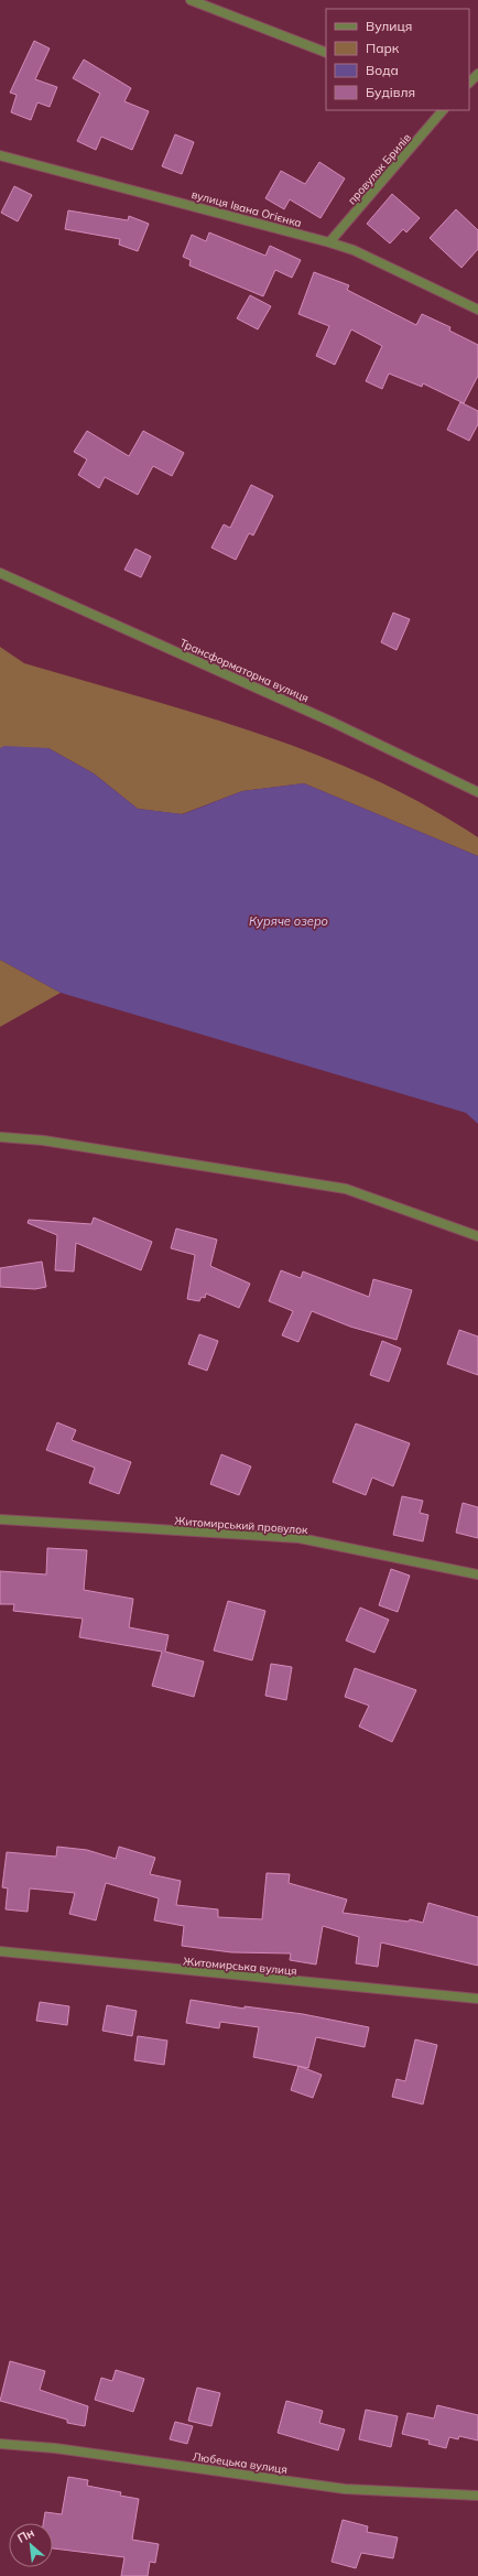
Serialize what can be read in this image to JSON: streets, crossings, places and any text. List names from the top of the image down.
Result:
{
  "streets": {
    "street": [
      "провулок Брилів",
      "вулиця Івана Огієнка",
      "Трансформаторна вулиця",
      "Житомирський провулок",
      "Житомирська вулиця",
      "Любецька вулиця"
    ]
  },
  "crossings": [
    ["провулок Брилів", "вулиця Івана Огієнка"]
  ],
  "water": ["Куряче озеро"],
  "legend": [
    "Вулиця",
    "Парк",
    "Вода",
    "Будівля"
  ],
  "north": "top left"
}
